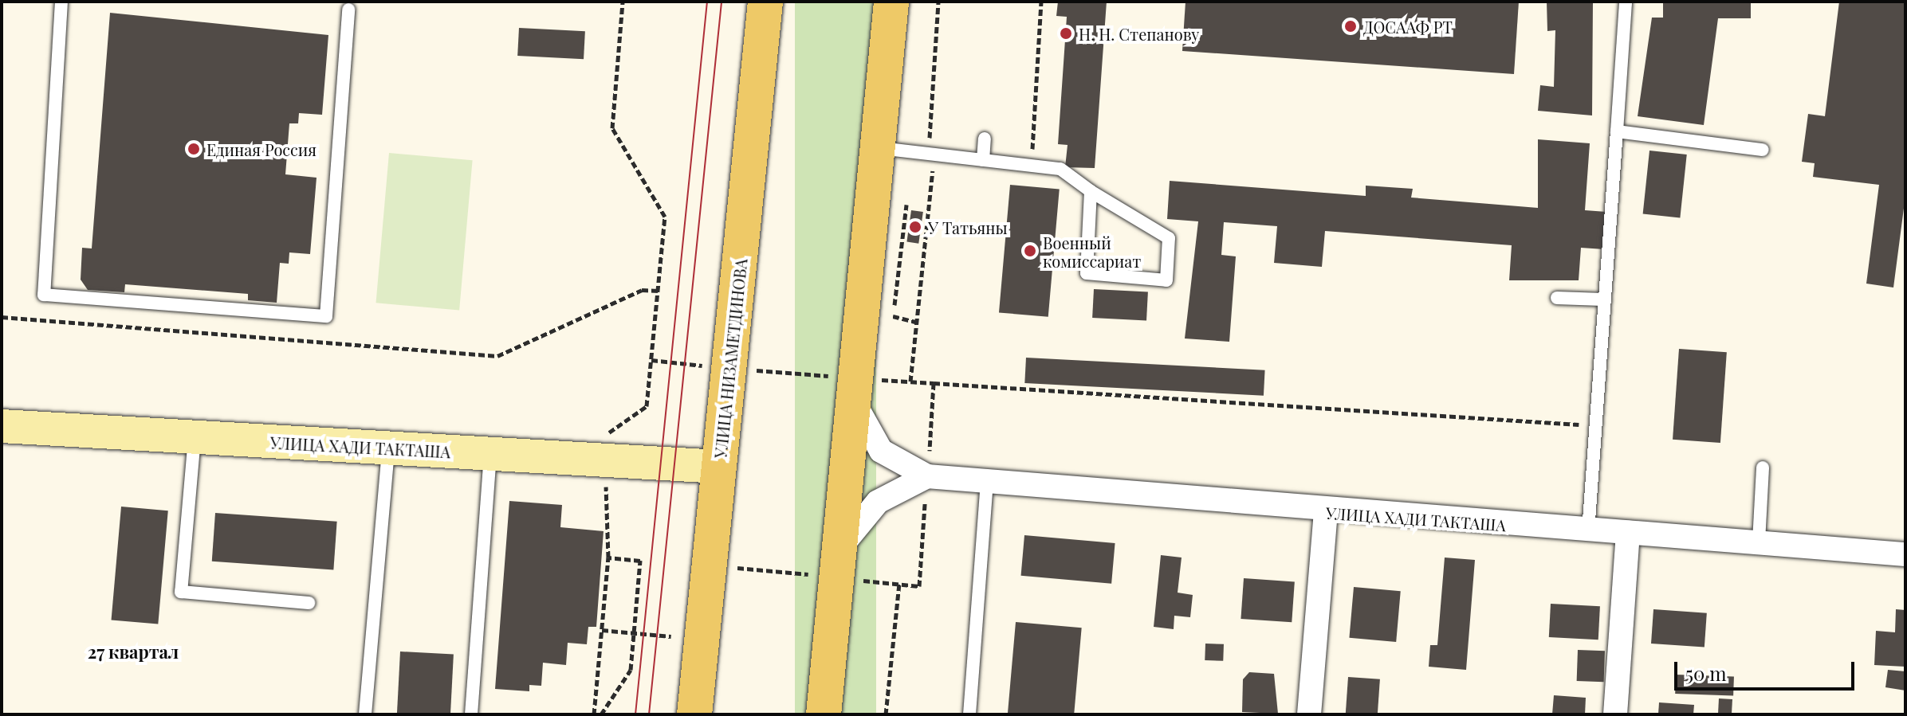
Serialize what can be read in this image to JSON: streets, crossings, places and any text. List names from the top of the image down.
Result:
{
  "streets": {
    "main road": ["УЛИЦА НИЗАМЕТДИНОВА", "УЛИЦА ХАДИ ТАКТАША"]
  },
  "crossings": [
    ["УЛИЦА НИЗАМЕТДИНОВА", "УЛИЦА ХАДИ ТАКТАША"]
  ],
  "districts": ["27 квартал"],
  "places": [
    "ДОСААФ РТ",
    "Н. Н. Степанову",
    "Единая Россия",
    "У Татьяны",
    "Военный комиссариат"
  ],
  "scale_bar": "50 m"
}
